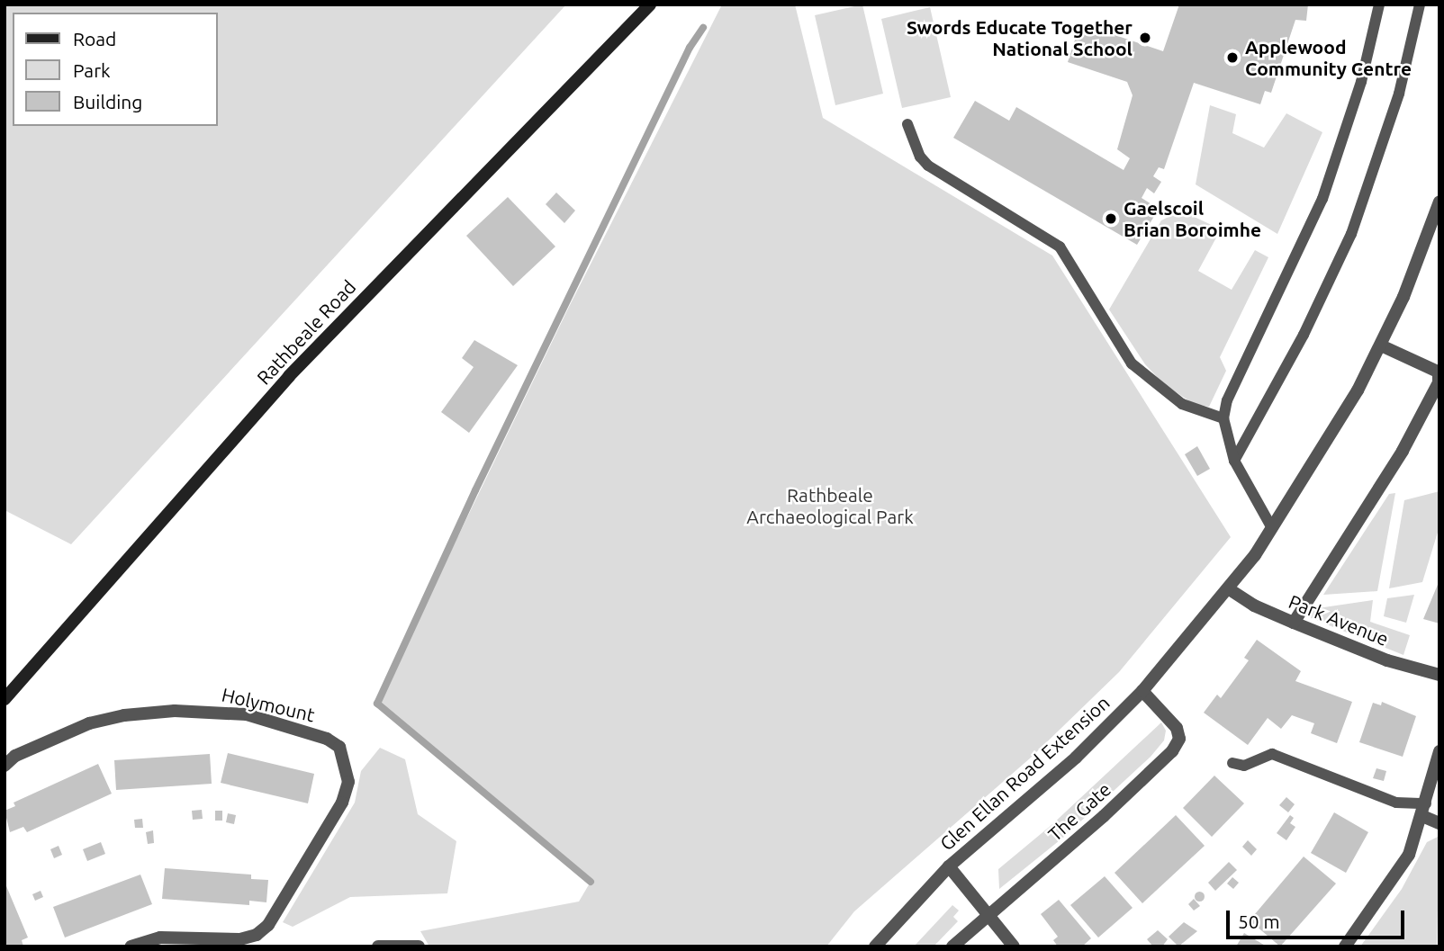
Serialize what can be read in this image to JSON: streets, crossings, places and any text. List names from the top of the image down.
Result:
{
  "streets": {
    "main road": ["Rathbeale Road"],
    "street": [
      "Park Avenue",
      "Holymount",
      "Glen Ellan Road Extension",
      "The Gate"
    ]
  },
  "crossings": [
    ["Park Avenue", "Glen Ellan Road Extension"],
    ["Glen Ellan Road Extension", "The Gate"]
  ],
  "parks": ["Rathbeale Archaeological Park"],
  "places": ["Swords Educate Together National School", "Applewood Community Centre", "Gaelscoil Brian Boroimhe"],
  "legend": ["Road", "Park", "Building"],
  "scale_bar": "50 m"
}
